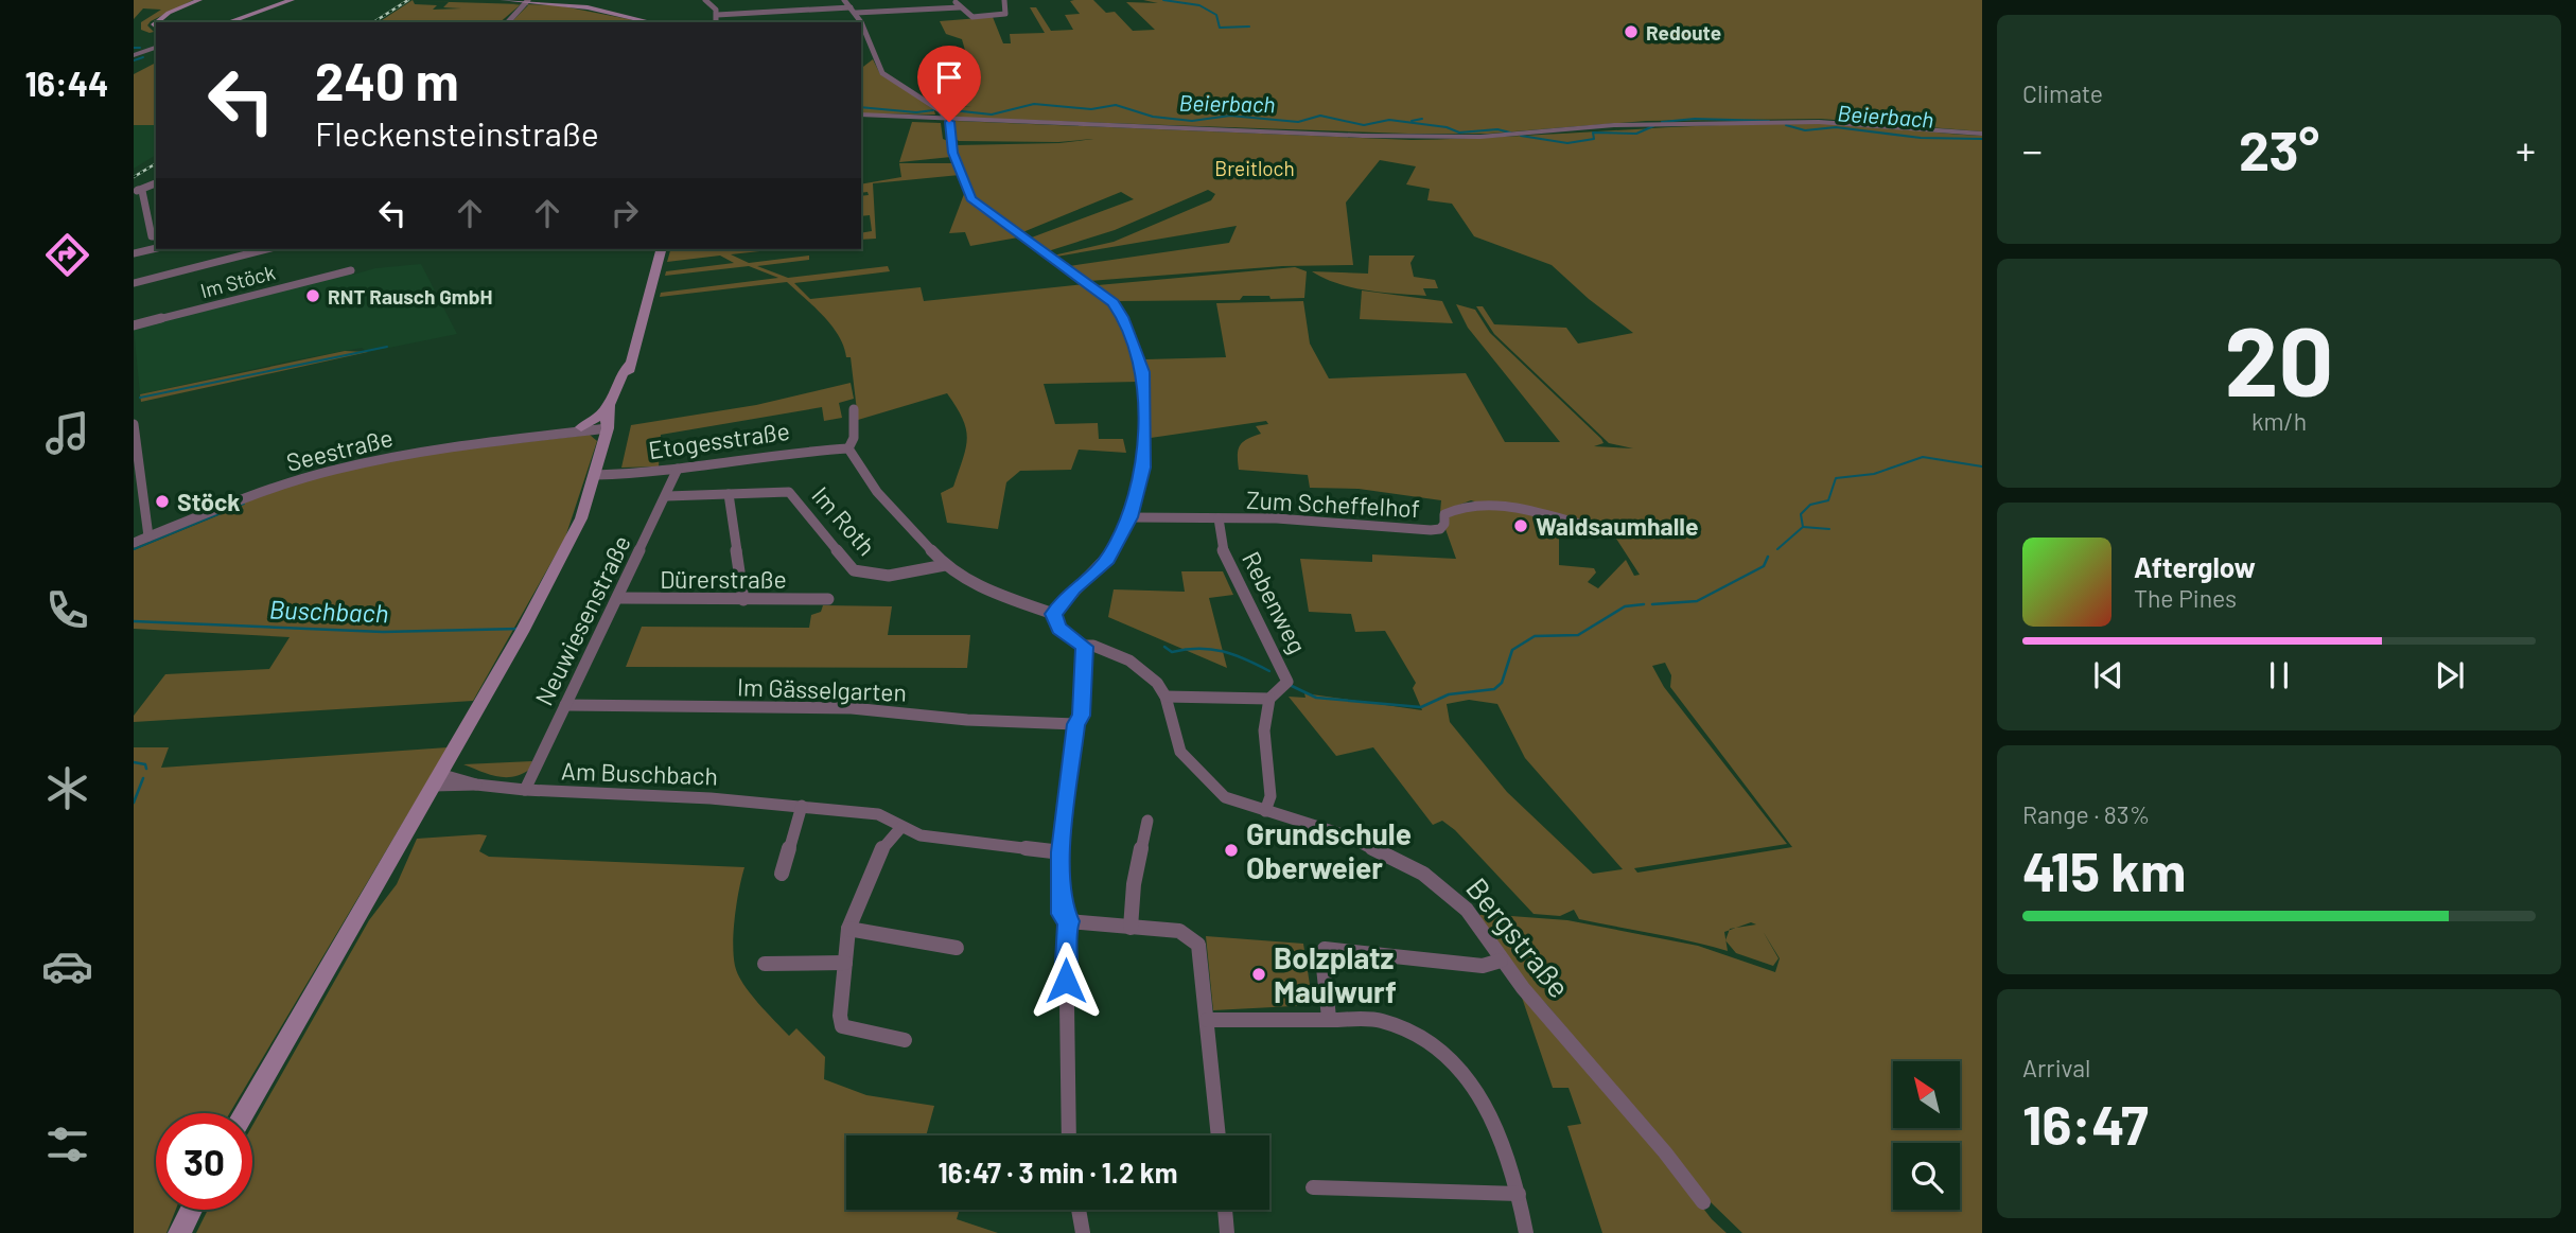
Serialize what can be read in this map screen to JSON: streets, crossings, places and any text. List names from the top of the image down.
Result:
{
  "streets": {
    "street": [
      "Im Stöck",
      "Etogesstraße",
      "Seestraße",
      "Zum Scheffelhof",
      "Im Roth",
      "Dürerstraße",
      "Rebenweg",
      "Neuwiesenstraße",
      "Im Gässelgarten",
      "Am Buschbach",
      "Bergstraße"
    ]
  },
  "crossings": [
    ["Etogesstraße", "Neuwiesenstraße"],
    ["Zum Scheffelhof", "Rebenweg"],
    ["Im Roth", "Neuwiesenstraße"],
    ["Dürerstraße", "Neuwiesenstraße"],
    ["Rebenweg", "Bergstraße"],
    ["Neuwiesenstraße", "Im Gässelgarten"],
    ["Neuwiesenstraße", "Am Buschbach"]
  ],
  "water": ["Beierbach", "Buschbach"],
  "parks": ["Breitloch"],
  "places": [
    "Redoute",
    "RNT Rausch GmbH",
    "Stöck",
    "Waldsaumhalle",
    "Grundschule Oberweier",
    "Bolzplatz Maulwurf"
  ],
  "north": "top left",
  "page": {
    "tabs": "16:44",
    "tile": [
      "Climate",
      ["20", "km/h"],
      ["Range · 83%", "415 km"],
      ["Arrival", "16:47"]
    ],
    "turn": ["240 m", "Fleckensteinstraße"],
    "heat": ["−", "23°", "+"],
    "song": ["Afterglow", "The Pines"],
    "limit": "30",
    "trip": "16:47 · 3 min · 1.2 km"
  }
}
